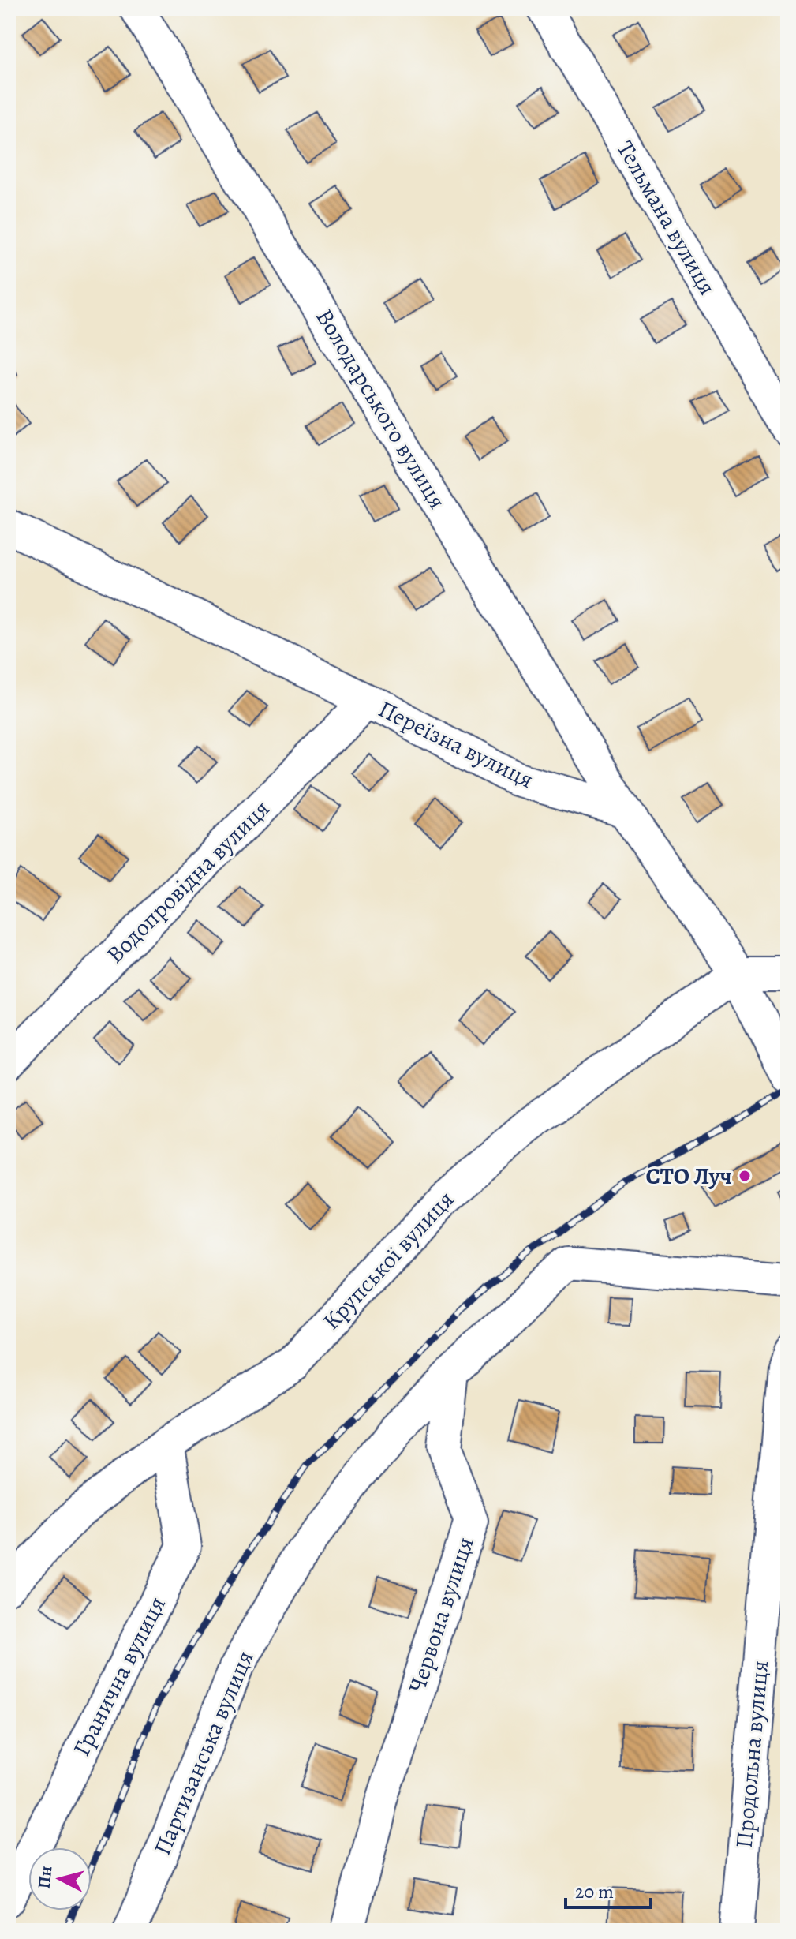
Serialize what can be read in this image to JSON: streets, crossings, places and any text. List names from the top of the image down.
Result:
{
  "streets": {
    "street": [
      "Тельмана вулиця",
      "Володарського вулиця",
      "Переїзна вулиця",
      "Водопровідна вулиця",
      "Крупської вулиця",
      "Червона вулиця",
      "Гранична вулиця",
      "Партизанська вулиця",
      "Продольна вулиця"
    ]
  },
  "crossings": [
    ["Володарського вулиця", "Переїзна вулиця"],
    ["Переїзна вулиця", "Водопровідна вулиця"],
    ["Крупської вулиця", "Гранична вулиця"],
    ["Червона вулиця", "Партизанська вулиця"]
  ],
  "places": ["СТО Луч"],
  "scale_bar": "20 m",
  "north": "left"
}
